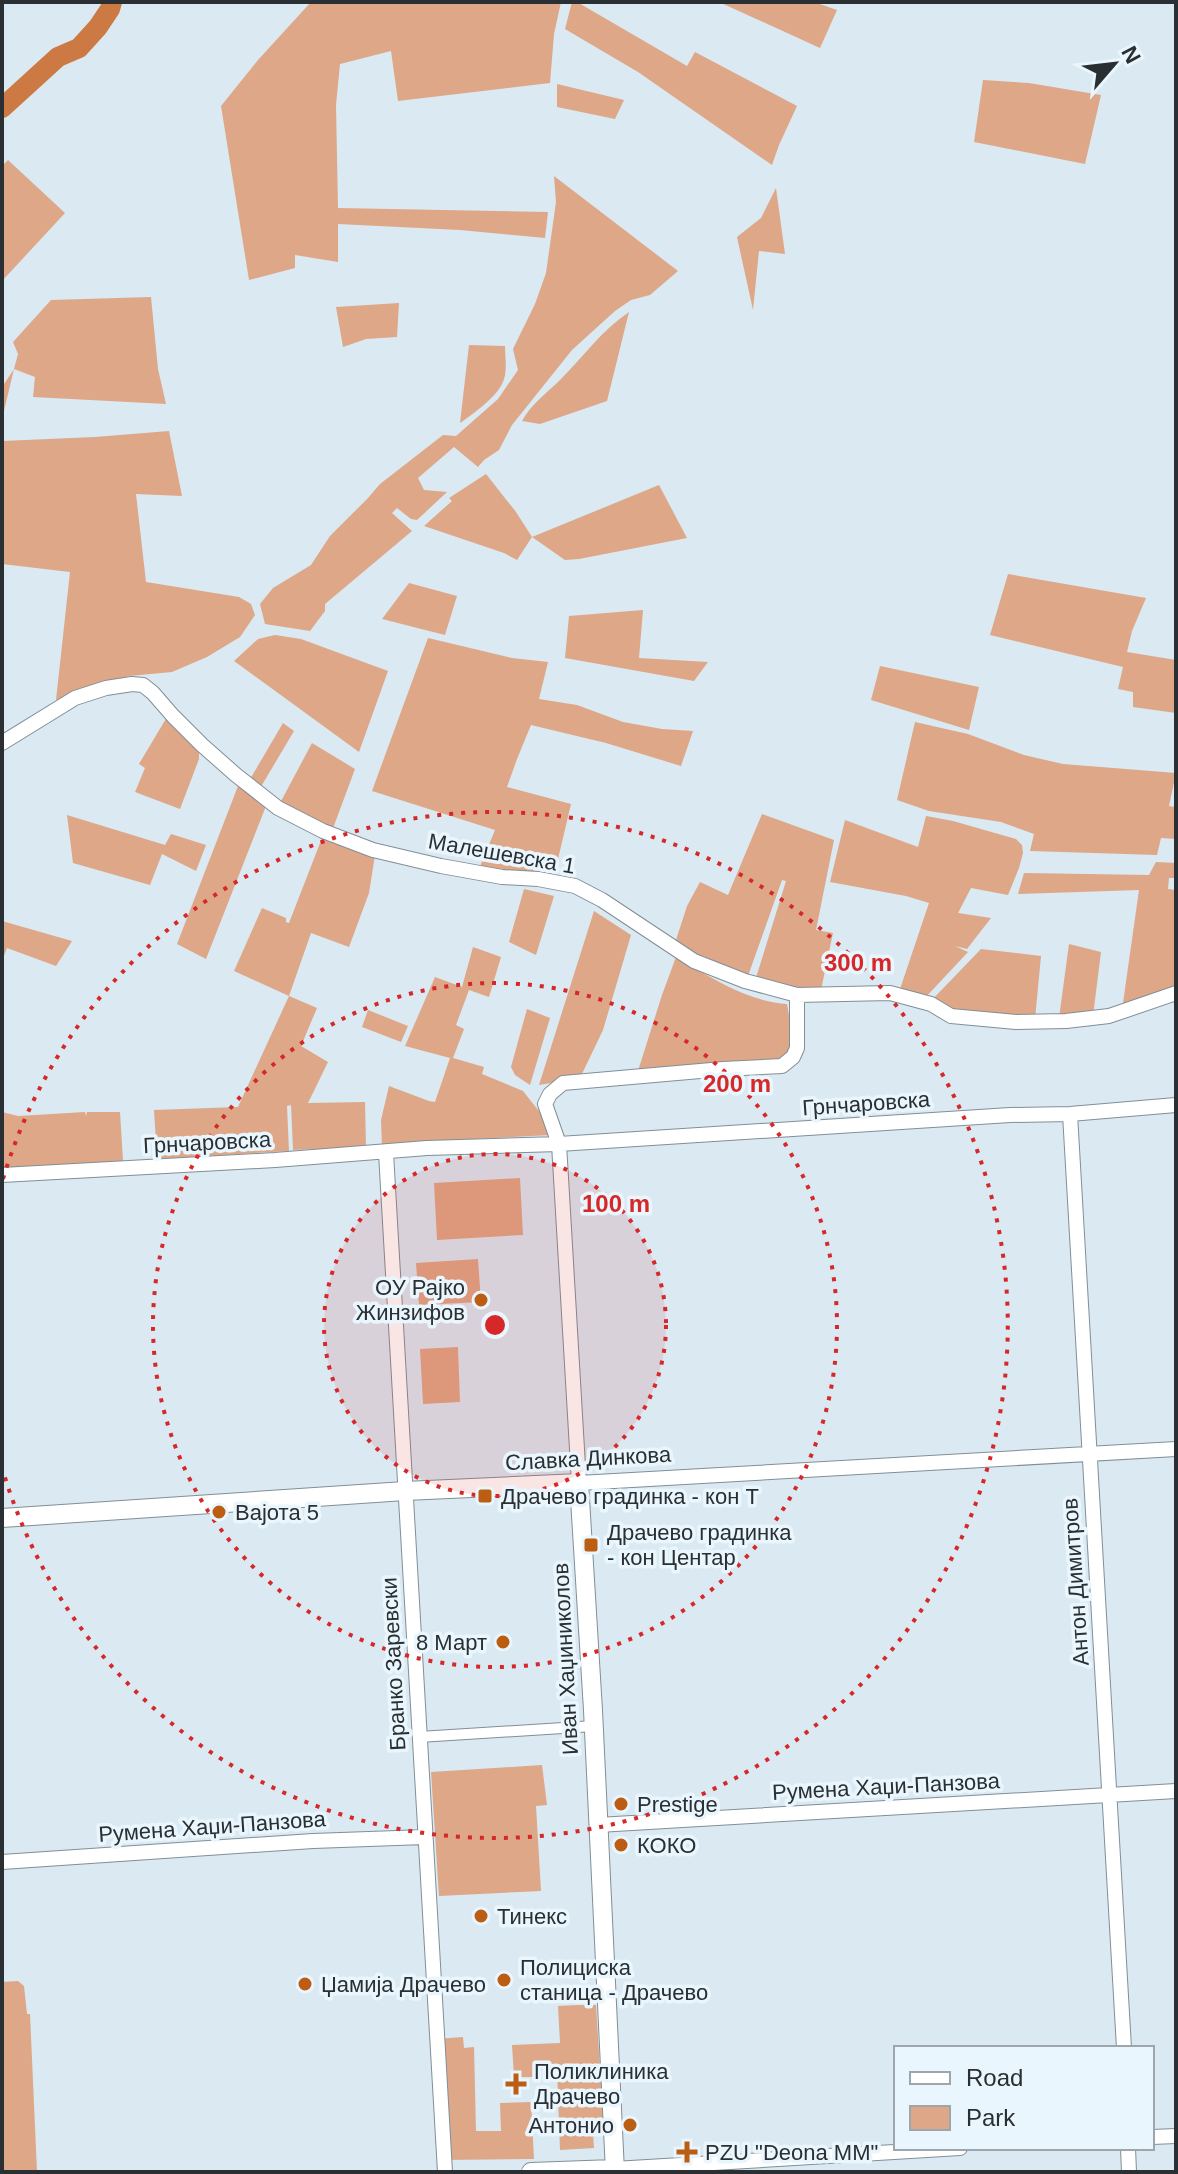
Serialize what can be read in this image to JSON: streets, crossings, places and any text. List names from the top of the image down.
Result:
{
  "streets": {
    "street": [
      "Малешевска 1",
      "Грнчаровска",
      "Славка Динкова",
      "Антон Димитров",
      "Иван Хаџиниколов",
      "Бранко Заревски",
      "Румена Хаџи-Панзова"
    ]
  },
  "crossings": [
    ["Грнчаровска", "Антон Димитров"],
    ["Грнчаровска", "Иван Хаџиниколов"],
    ["Грнчаровска", "Бранко Заревски"],
    ["Славка Динкова", "Антон Димитров"],
    ["Славка Динкова", "Иван Хаџиниколов"],
    ["Славка Динкова", "Бранко Заревски"],
    ["Антон Димитров", "Румена Хаџи-Панзова"],
    ["Иван Хаџиниколов", "Румена Хаџи-Панзова"],
    ["Бранко Заревски", "Румена Хаџи-Панзова"]
  ],
  "places": {
    "other": [
      "ОУ Рајко Жинзифов",
      "Вајота 5",
      "8 Март",
      "Prestige",
      "КОКО",
      "Тинекс",
      "Полициска станица - Драчево",
      "Џамија Драчево",
      "Антонио"
    ],
    "transit": ["Драчево градинка - кон Т", "Драчево градинка - кон Центар"],
    "health": ["Поликлиника Драчево", "PZU \"Deona MM\""]
  },
  "legend": ["Road", "Park"],
  "north": "top right",
  "rings": ["300 m", "200 m", "100 m"]
}
